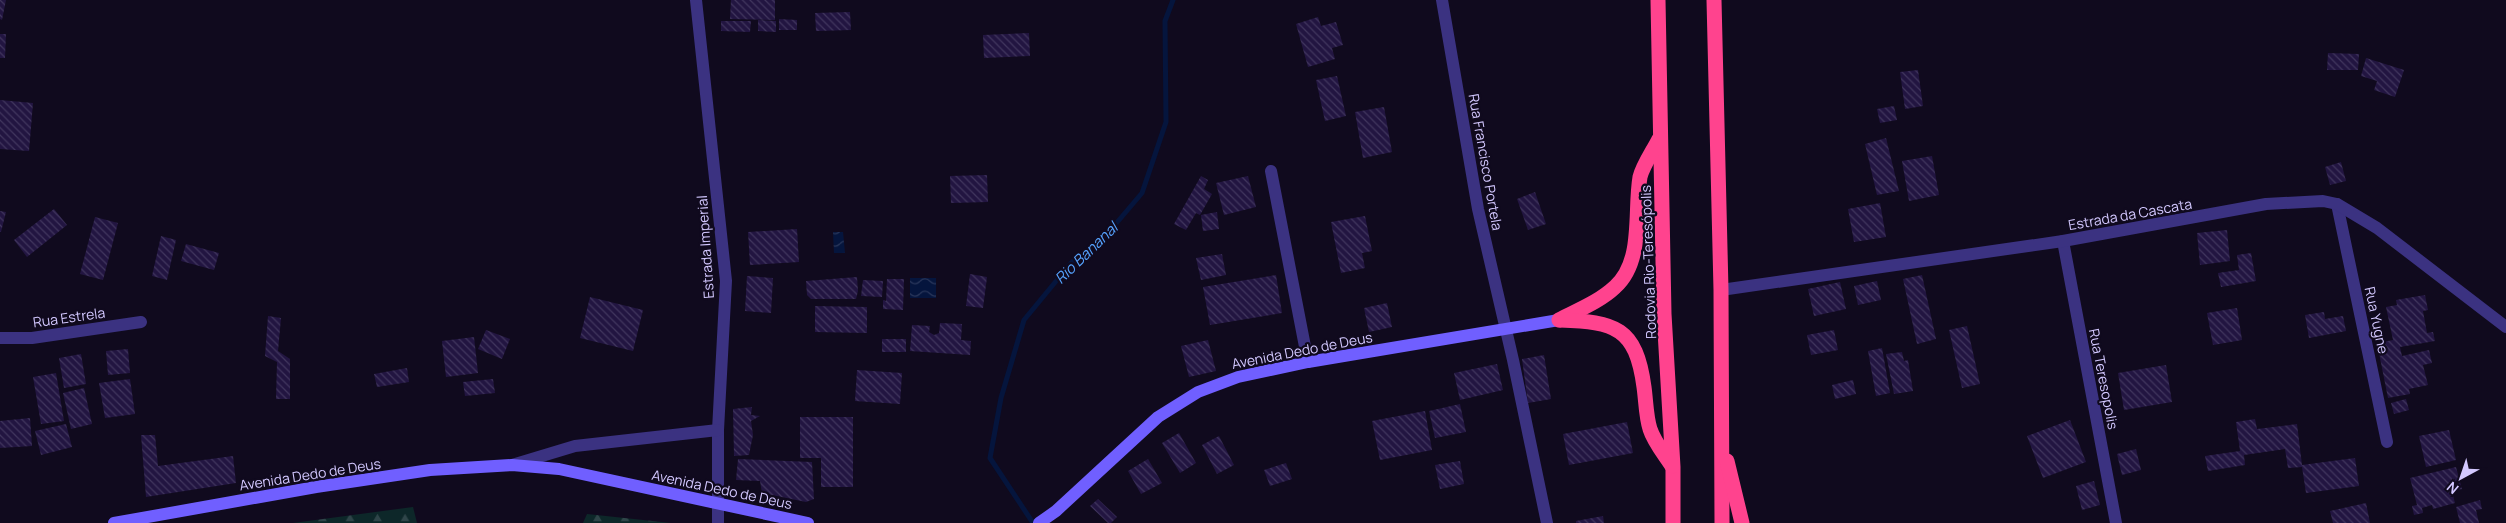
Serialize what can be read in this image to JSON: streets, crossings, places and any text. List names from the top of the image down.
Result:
{
  "streets": {
    "highway": ["Rodovia Rio-Teresópolis"],
    "main road": ["Avenida Dedo de Deus"],
    "street": [
      "Rua Francisco Portela",
      "Estrada da Cascata",
      "Estrada Imperial",
      "Rua Estrela",
      "Rua Yugne",
      "Rua Teresopolis"
    ]
  },
  "crossings": [
    ["Rua Francisco Portela", "Avenida Dedo de Deus"],
    ["Estrada da Cascata", "Rua Yugne"],
    ["Estrada da Cascata", "Rua Teresopolis"],
    ["Estrada Imperial", "Avenida Dedo de Deus"]
  ],
  "water": ["Rio Bananal"],
  "north": "bottom left"
}
